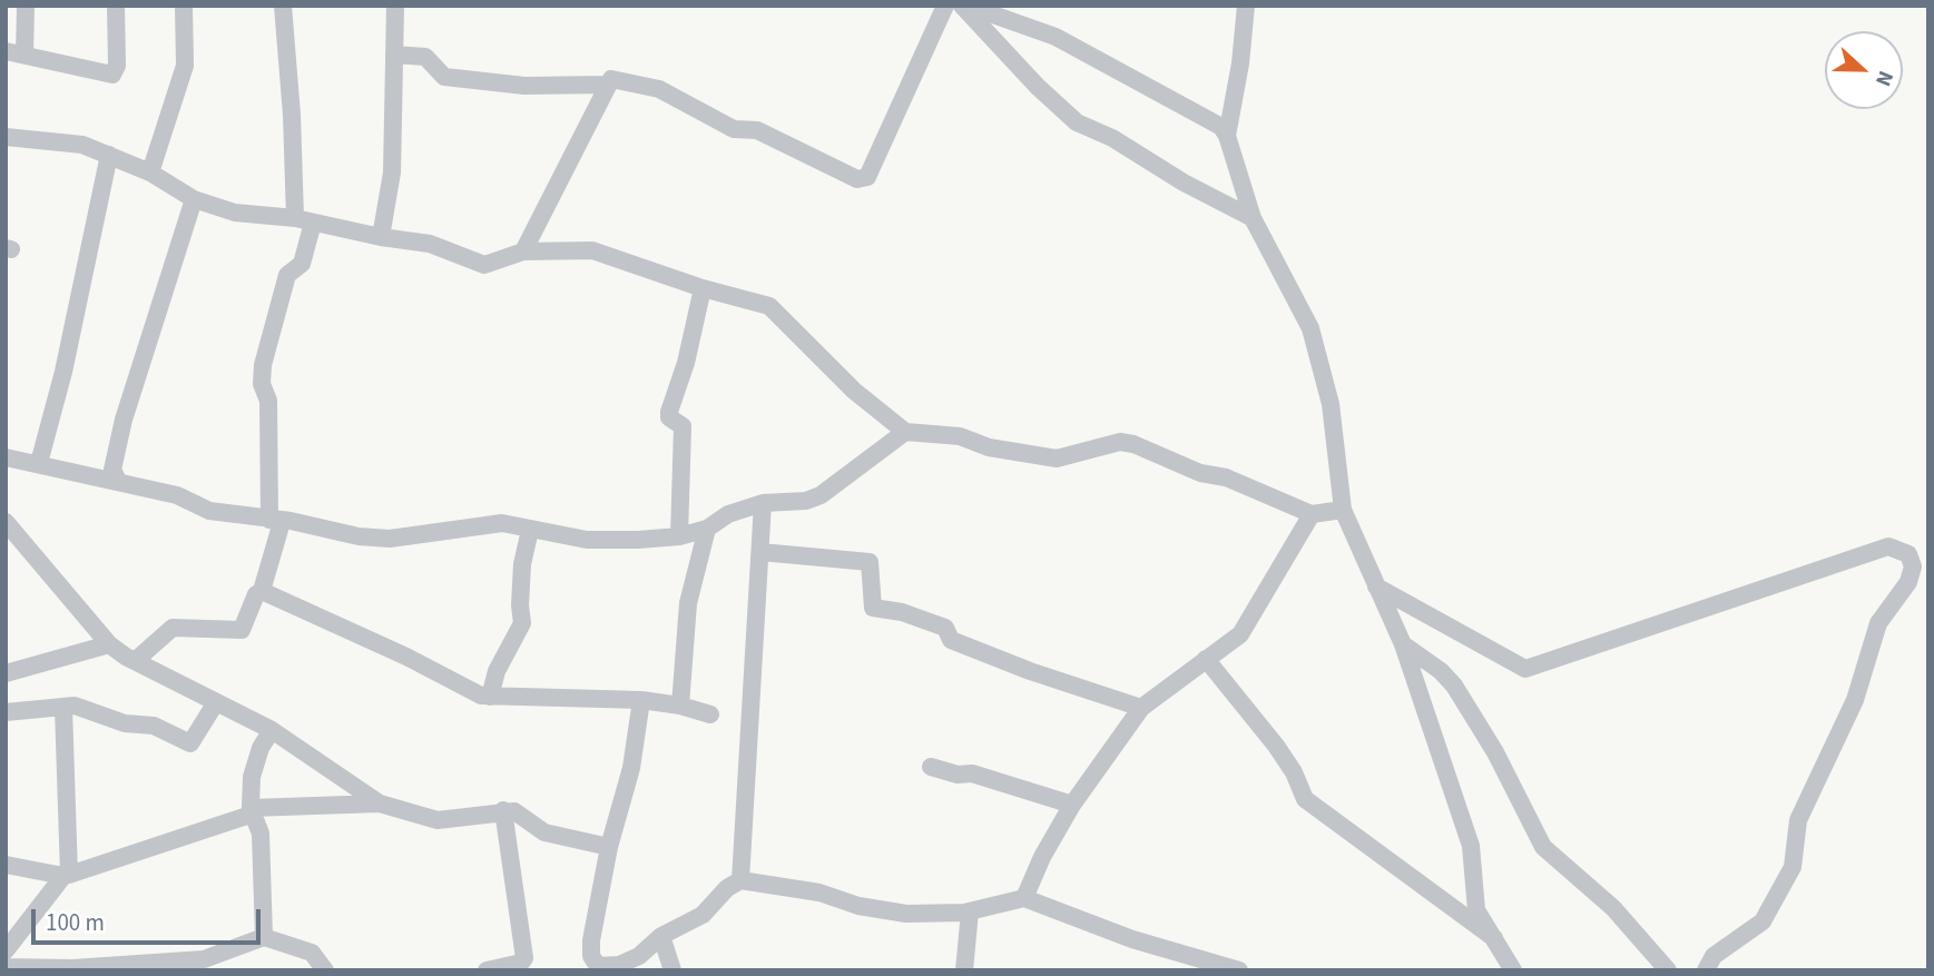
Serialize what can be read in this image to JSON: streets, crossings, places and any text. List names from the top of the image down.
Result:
{
  "scale_bar": "100 m",
  "north": "right"
}
